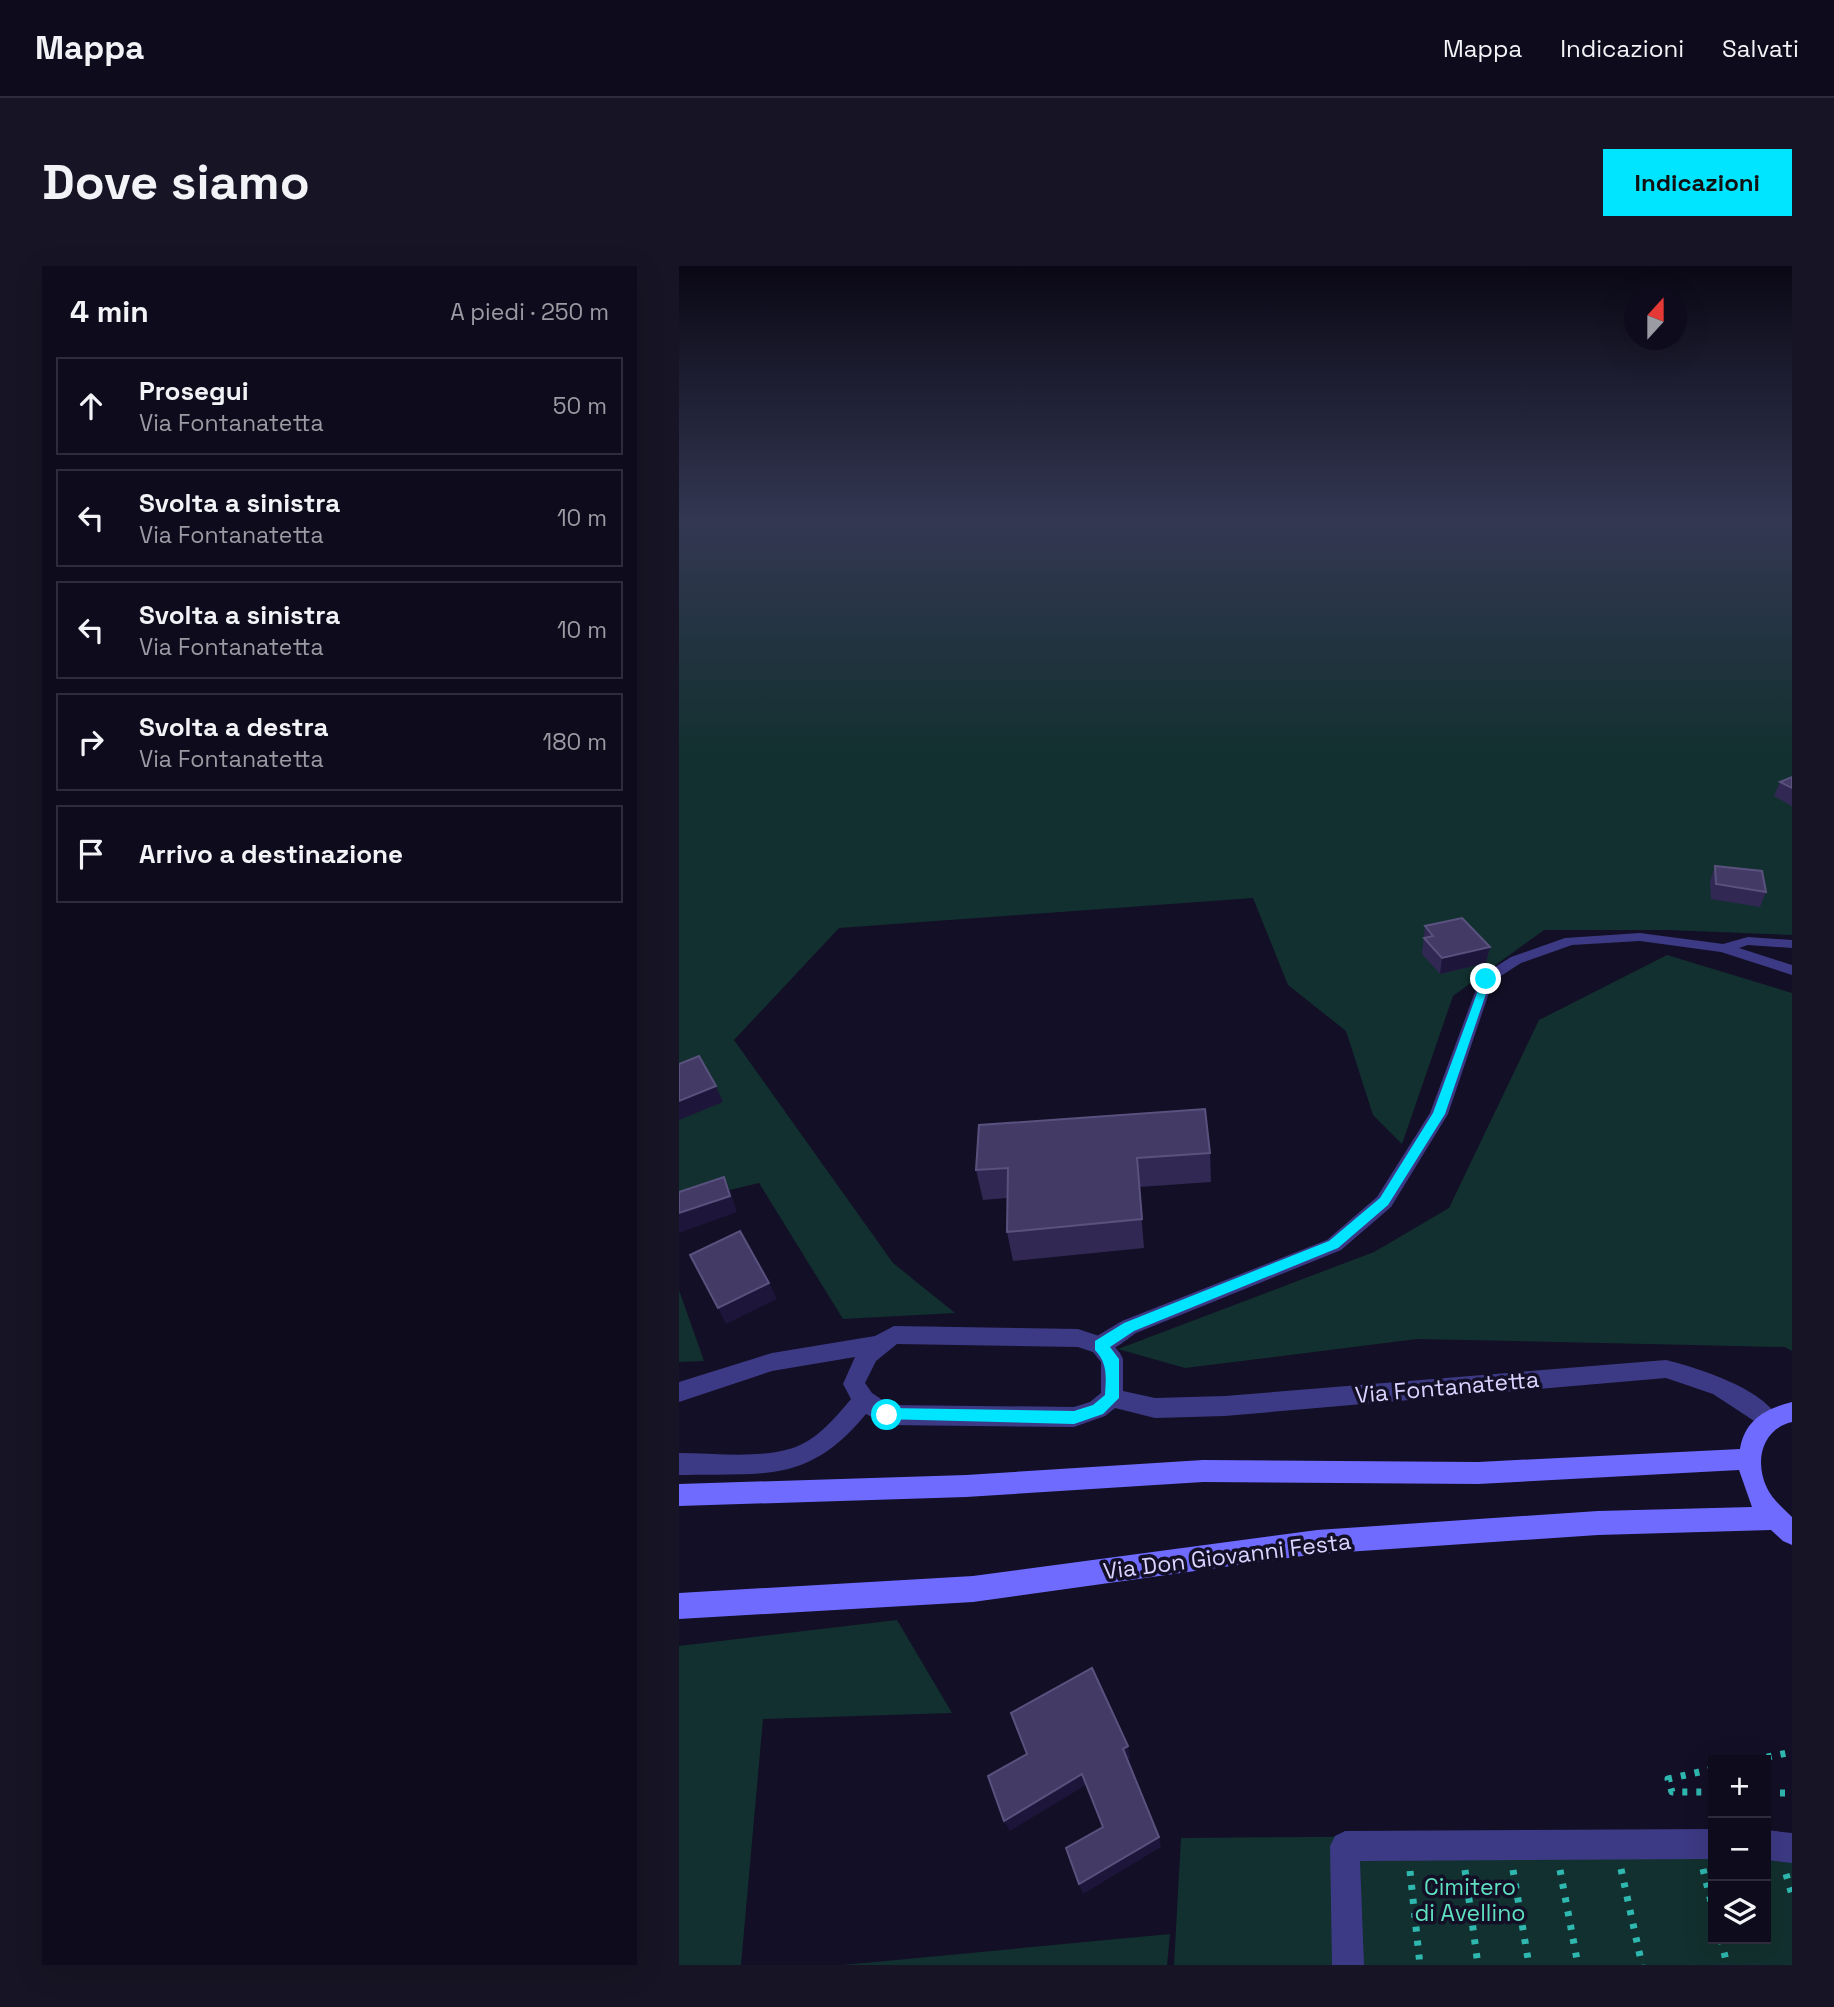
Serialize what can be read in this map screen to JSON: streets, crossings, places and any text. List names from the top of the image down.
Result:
{
  "streets": {
    "main road": ["Via Don Giovanni Festa"],
    "street": ["Via Fontanatetta"]
  },
  "parks": ["Cimitero di Avellino"],
  "north": "top",
  "page": {
    "header": "Mappa",
    "nav": ["Mappa", "Indicazioni", "Salvati"],
    "buttons": "Indicazioni",
    "title": "Dove siamo",
    "heading": ["4 min", "A piedi · 250 m"],
    "list": [
      ["Prosegui", "Via Fontanatetta", "50 m"],
      ["Svolta a sinistra", "Via Fontanatetta", "10 m"],
      ["Svolta a sinistra", "Via Fontanatetta", "10 m"],
      ["Svolta a destra", "Via Fontanatetta", "180 m"],
      "Arrivo a destinazione"
    ],
    "map_buttons": ["+", "−"]
  }
}
